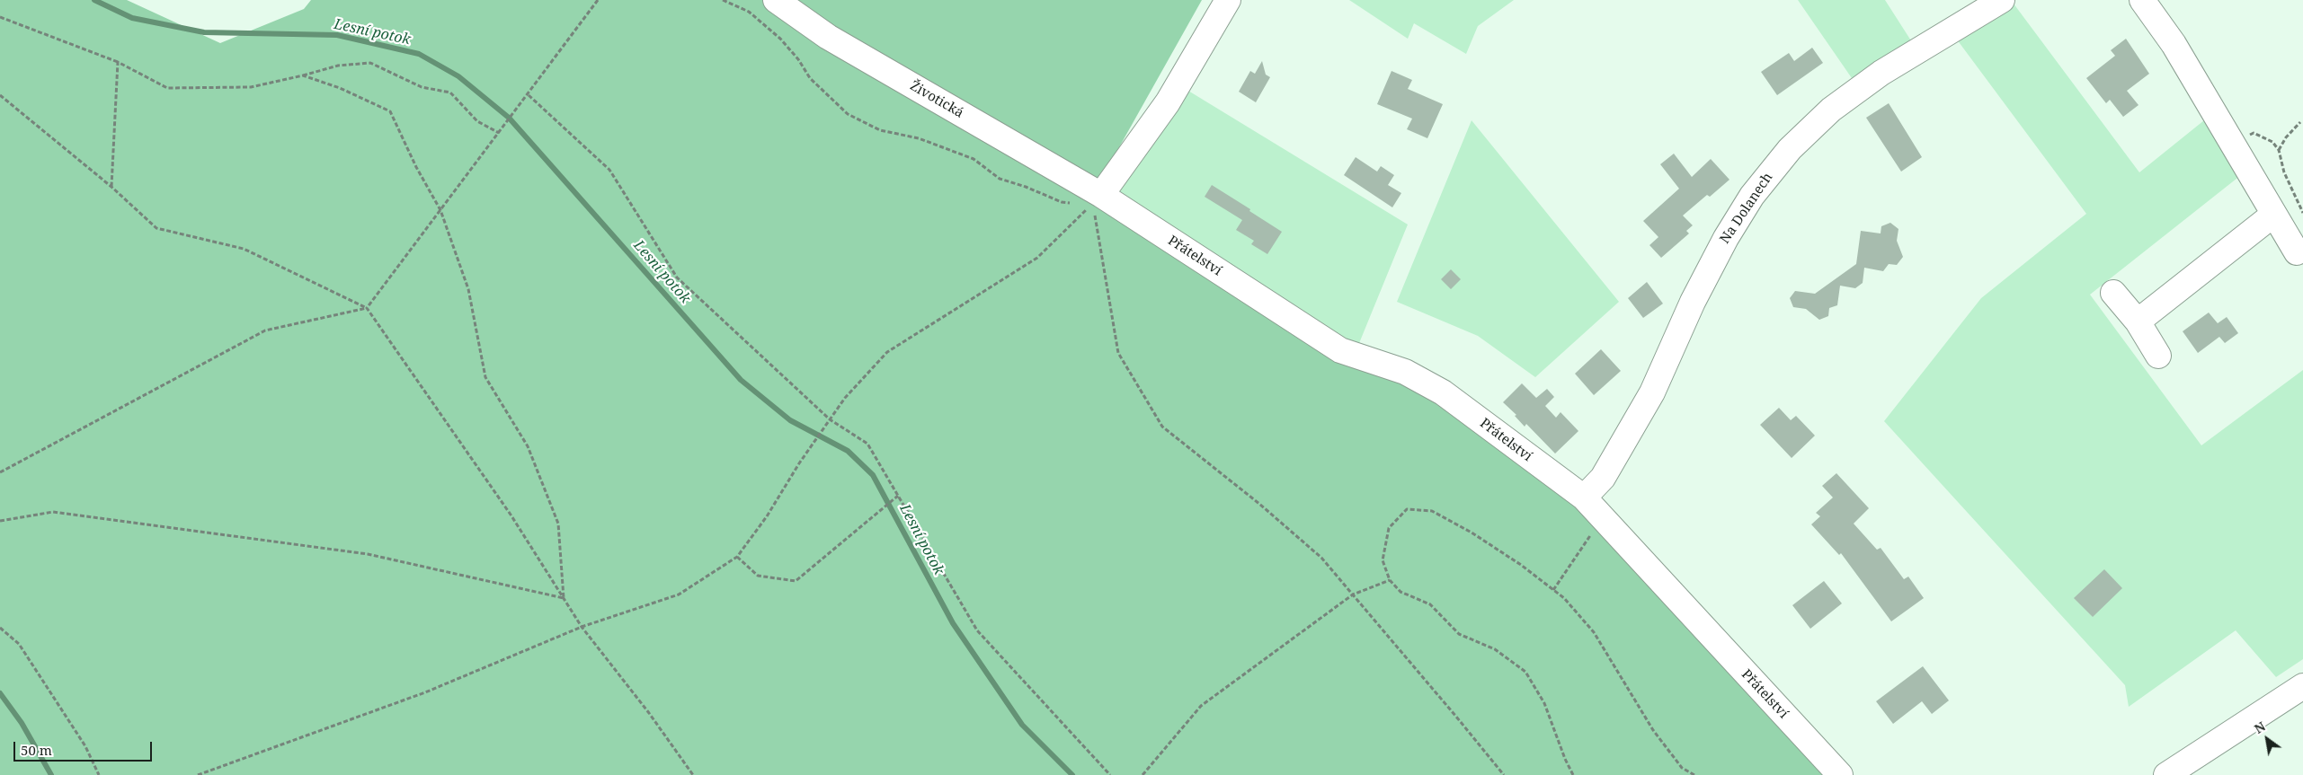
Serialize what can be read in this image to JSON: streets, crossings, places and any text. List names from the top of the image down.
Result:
{
  "streets": {
    "street": ["Životická", "Na Dolanech", "Přátelství"]
  },
  "crossings": [
    ["Životická", "Přátelství"],
    ["Na Dolanech", "Přátelství"]
  ],
  "water": ["Lesní potok"],
  "scale_bar": "50 m",
  "north": "top left"
}
